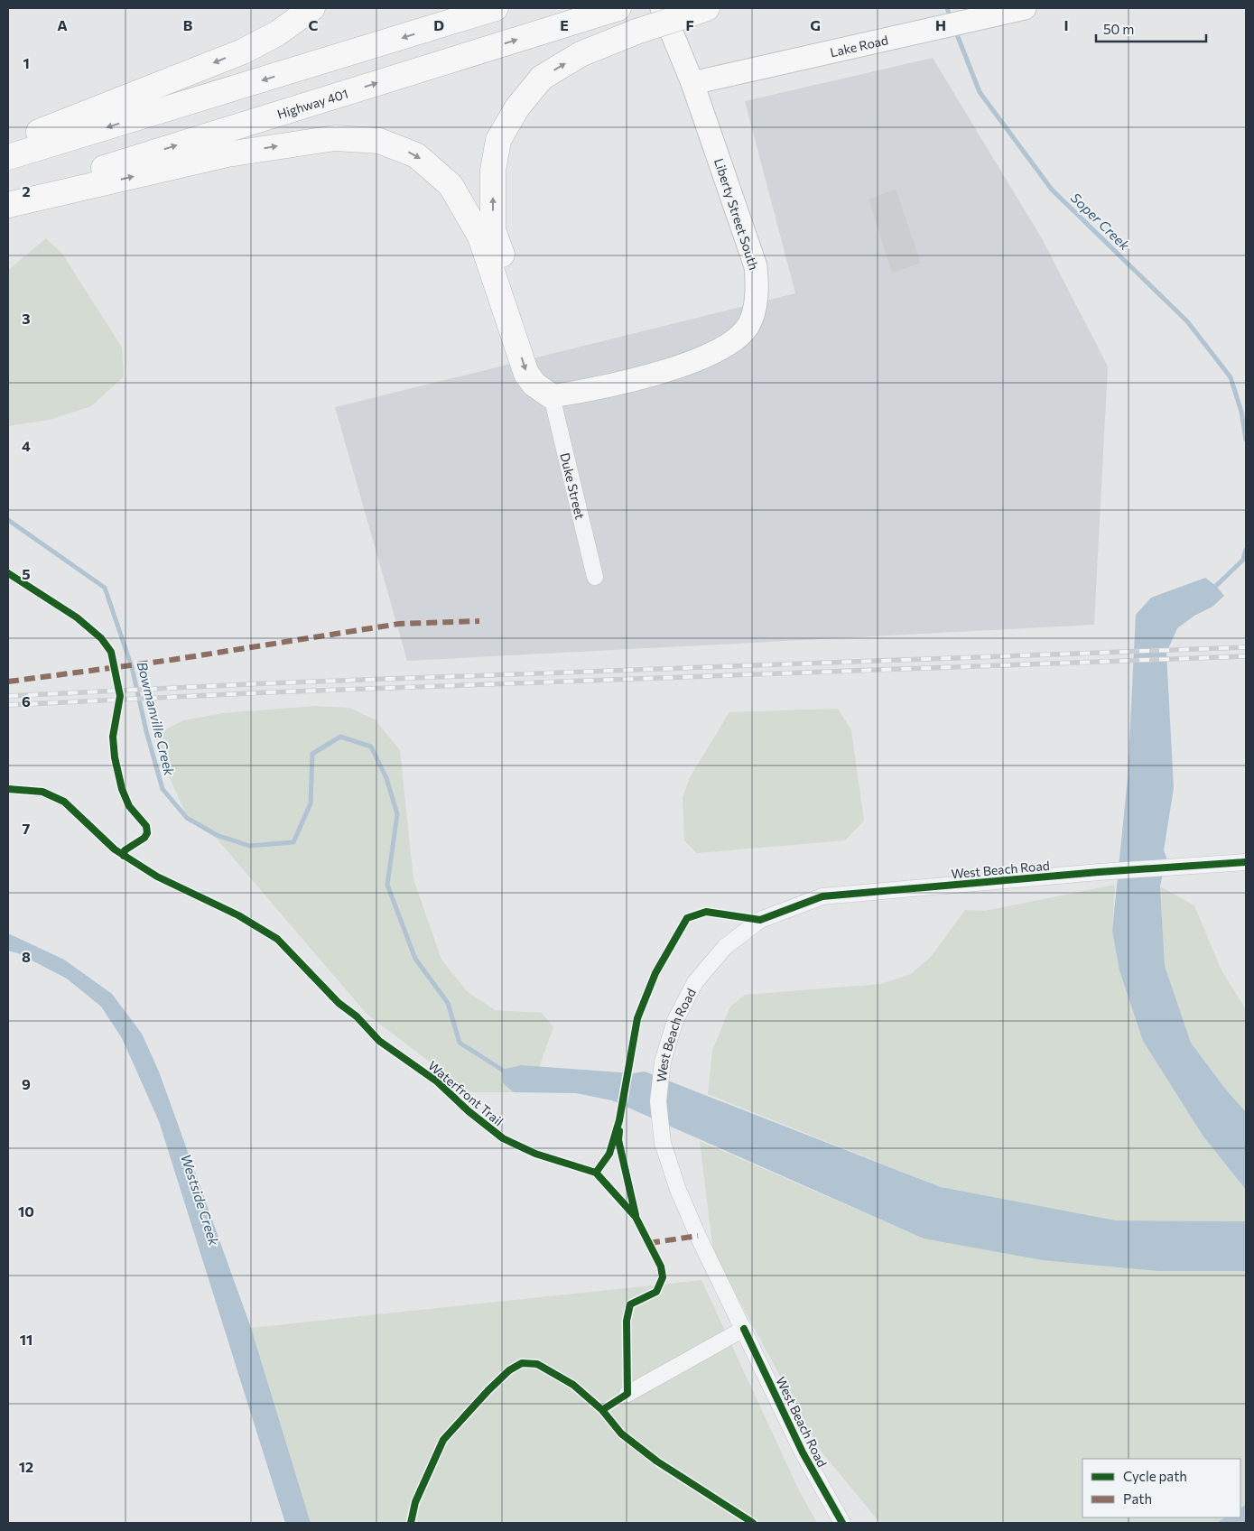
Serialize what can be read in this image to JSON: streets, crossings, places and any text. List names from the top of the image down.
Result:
{
  "streets": {
    "highway": ["Highway 401"],
    "main road": ["Lake Road", "Liberty Street South"],
    "street": ["Duke Street", "West Beach Road"],
    "cycle path": ["Waterfront Trail"]
  },
  "crossings": [
    ["Lake Road", "Liberty Street South"],
    ["Liberty Street South", "Duke Street"]
  ],
  "water": ["Soper Creek", "Bowmanville Creek", "Westside Creek"],
  "legend": ["Cycle path", "Path"],
  "scale_bar": "50 m",
  "grid": {
    "columns": [
      "A",
      "B",
      "C",
      "D",
      "E",
      "F",
      "G",
      "H",
      "I"
    ],
    "rows": [
      "1",
      "2",
      "3",
      "4",
      "5",
      "6",
      "7",
      "8",
      "9",
      "10",
      "11",
      "12"
    ]
  }
}
